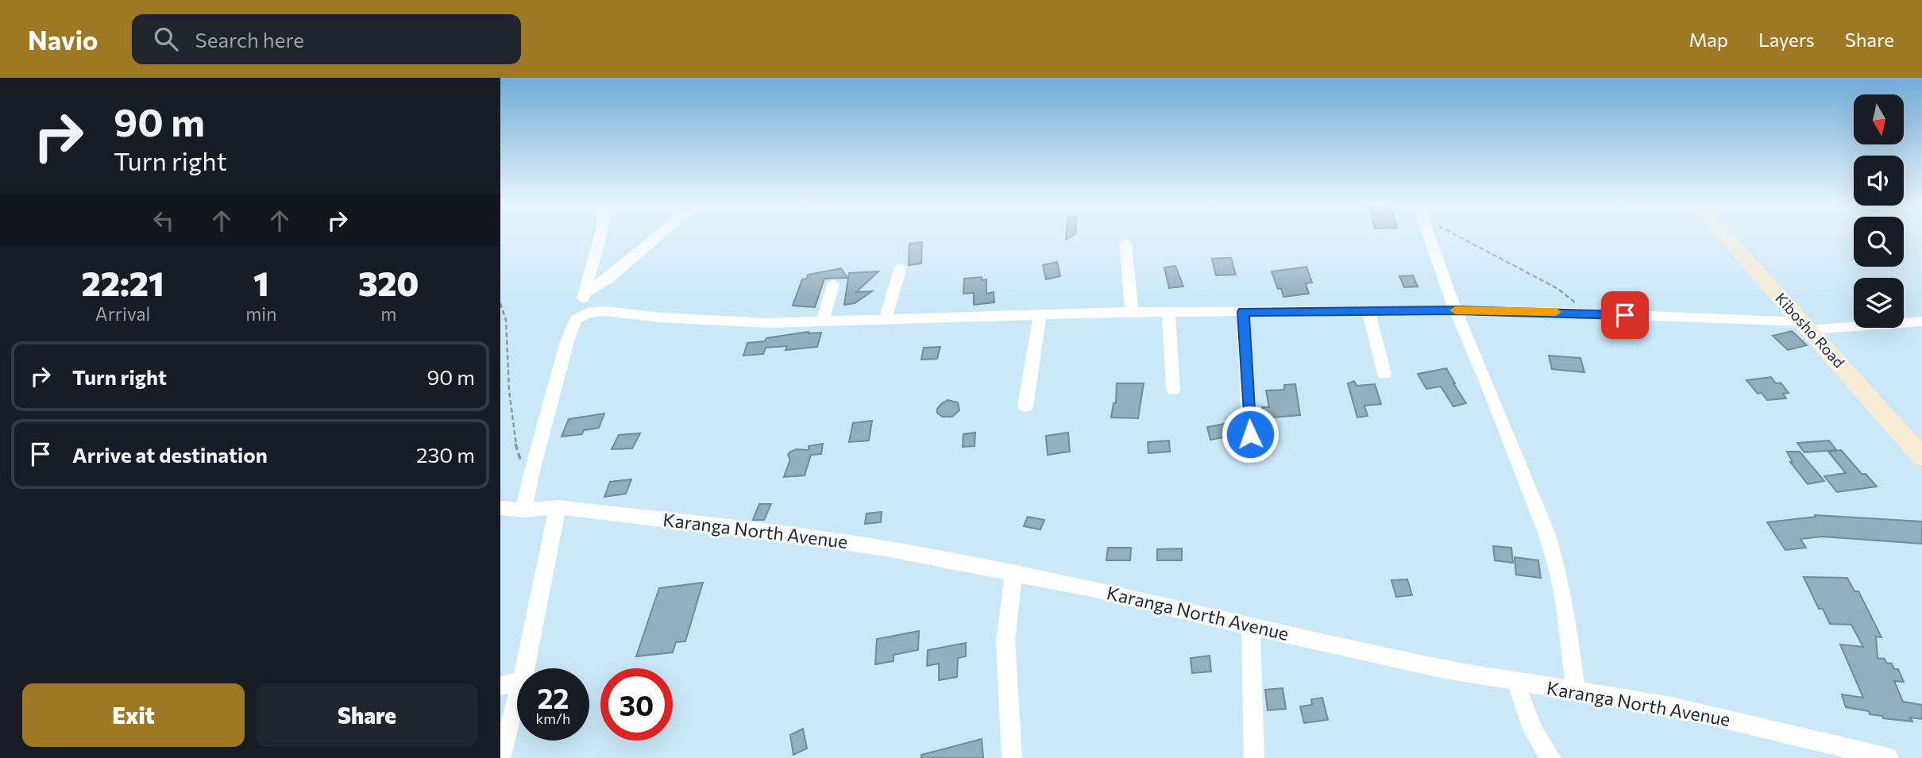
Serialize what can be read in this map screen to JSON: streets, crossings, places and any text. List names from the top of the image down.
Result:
{
  "streets": {
    "street": ["Kibosho Road", "Karanga North Avenue"]
  },
  "north": "bottom",
  "page": {
    "header": "Navio",
    "search": "Search here",
    "nav": ["Map", "Layers", "Share"],
    "turn": ["90 m", "Turn right"],
    "eta": [
      "22:21",
      "Arrival",
      "1",
      "min",
      "320",
      "m"
    ],
    "list": [
      {
        "name": "Turn right",
        "value": "90 m"
      },
      {
        "name": "Arrive at destination",
        "value": "230 m"
      }
    ],
    "speed": "22 km/h",
    "limit": "30",
    "buttons": ["Exit", "Share"]
  }
}
